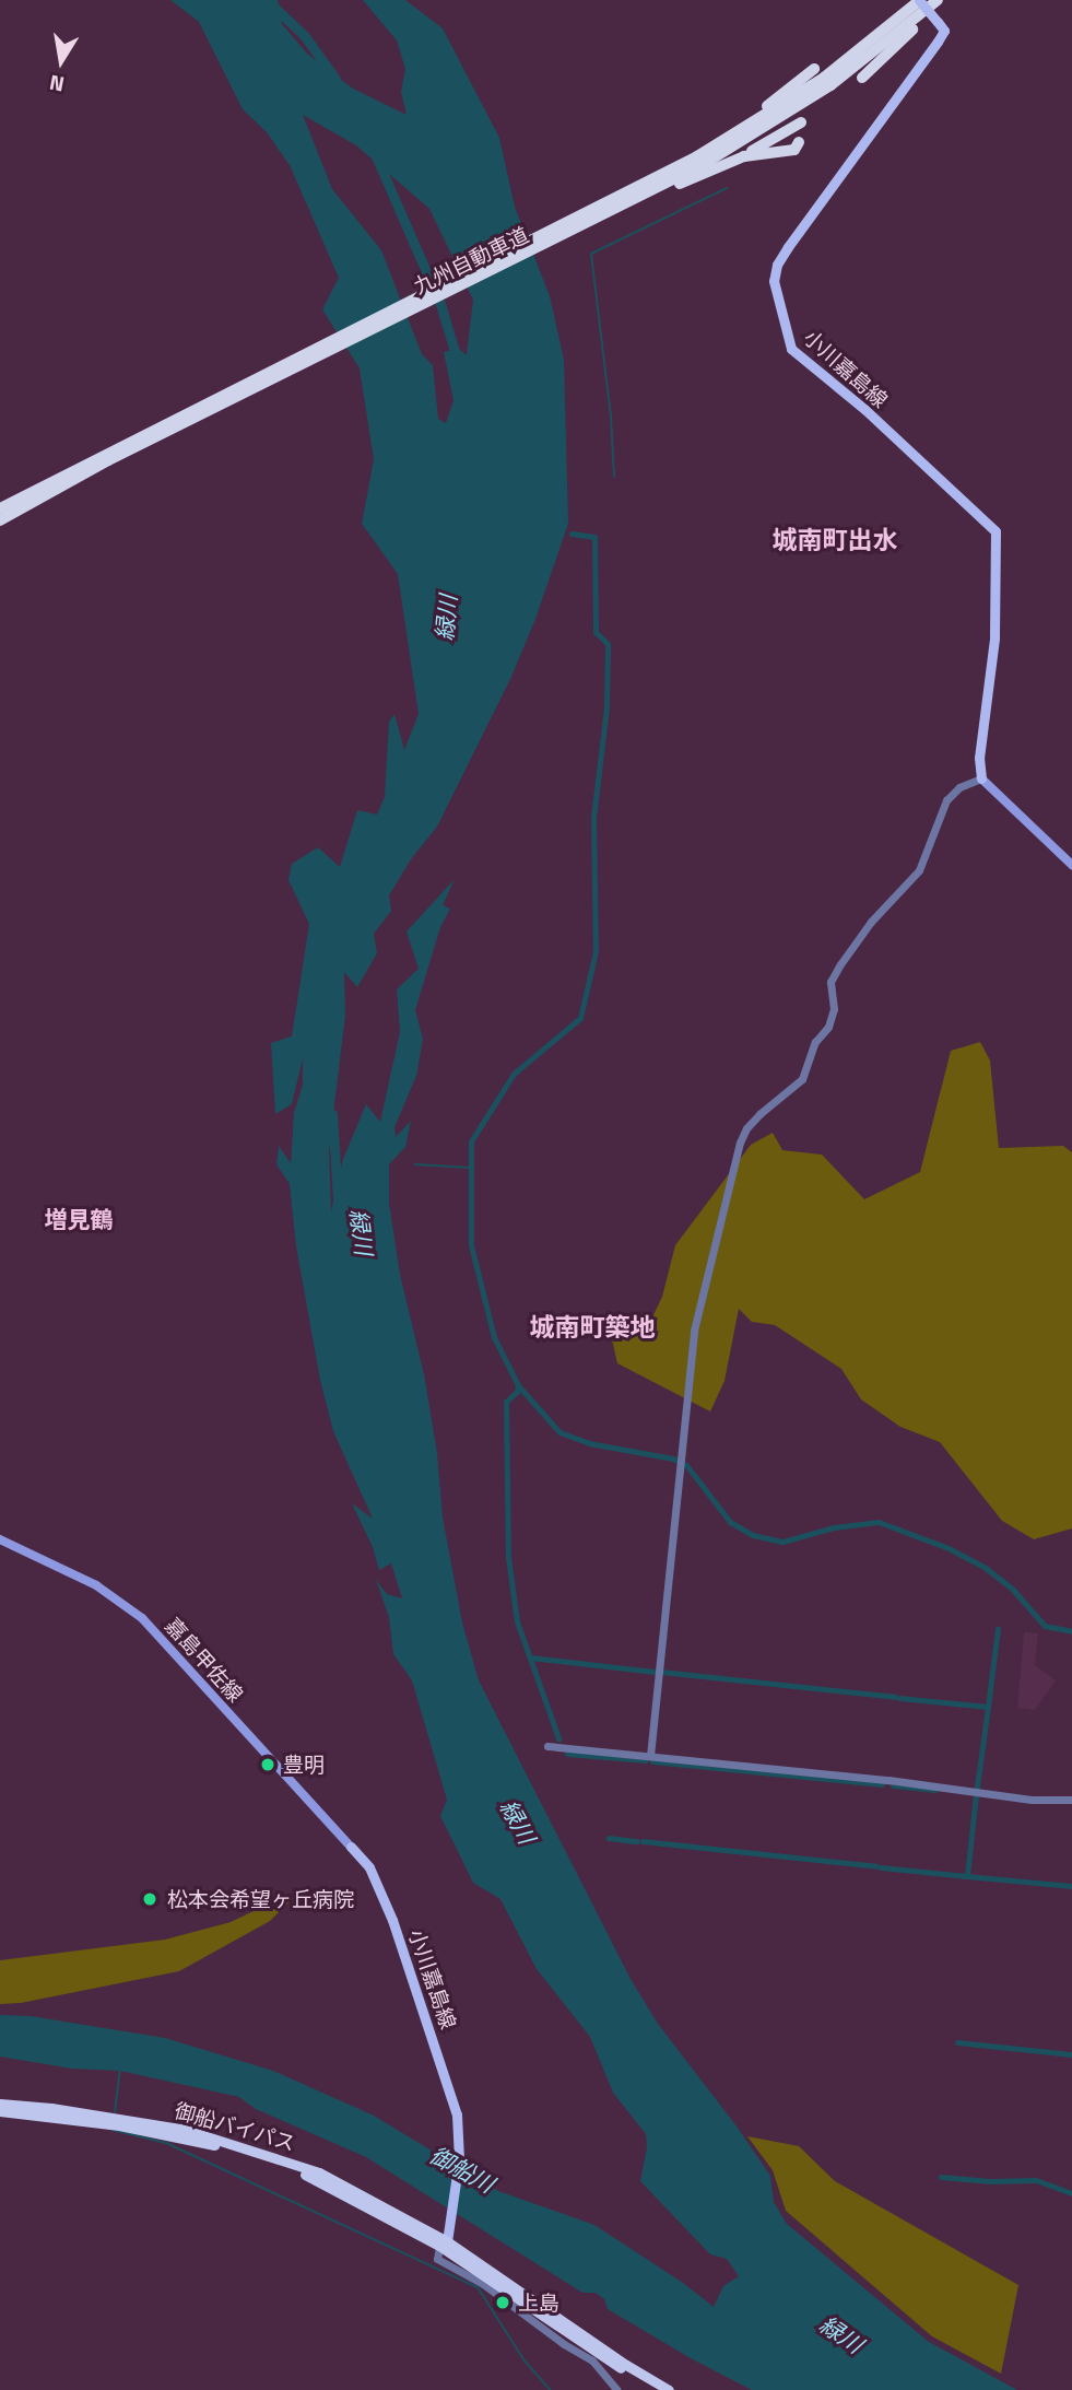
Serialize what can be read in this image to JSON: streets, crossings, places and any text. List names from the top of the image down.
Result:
{
  "streets": {
    "highway": ["九州自動車道", "御船バイパス"],
    "main road": ["小川嘉島線", "嘉島甲佐線"]
  },
  "crossings": [
    ["九州自動車道", "小川嘉島線"],
    ["小川嘉島線", "嘉島甲佐線"],
    ["小川嘉島線", "御船バイパス"]
  ],
  "districts": ["城南町出水", "増見鶴", "城南町築地"],
  "water": ["緑川", "御船川"],
  "places": ["豊明", "松本会希望ヶ丘病院", "上島"],
  "north": "bottom"
}
